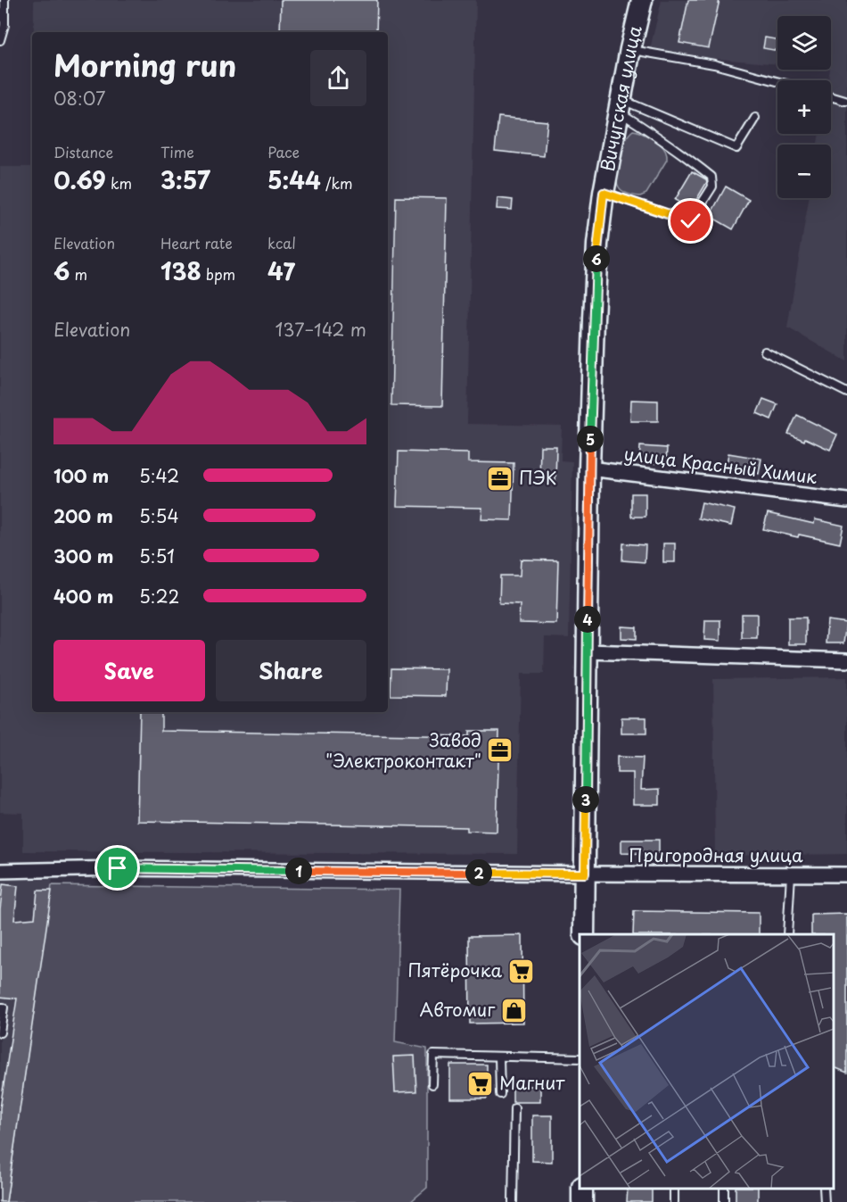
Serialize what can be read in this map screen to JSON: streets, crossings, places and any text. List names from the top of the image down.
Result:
{
  "streets": {
    "main road": ["Вичугская улица"],
    "street": ["улица Красный Химик", "Пригородная улица"]
  },
  "crossings": [
    ["Вичугская улица", "улица Красный Химик"],
    ["Вичугская улица", "Пригородная улица"]
  ],
  "places": {
    "office": ["ПЭК", "Завод \"Электроконтакт\""],
    "supermarket": ["Пятёрочка", "Магнит"],
    "shop": ["Автомиг"]
  },
  "page": {
    "map_buttons": ["+", "−"],
    "heading": ["Morning run", "08:07"],
    "stats": [
      ["Distance", "0.69 km"],
      ["Time", "3:57"],
      ["Pace", "5:44 /km"],
      ["Elevation", "6 m"],
      ["Heart rate", "138 bpm"],
      ["kcal", "47"]
    ],
    "pins": [
      "6",
      "5",
      "4",
      "3",
      "1",
      "2"
    ],
    "chart": ["Elevation", "137–142 m"],
    "list": [
      {
        "name": "100 m",
        "note": "5:42"
      },
      {
        "name": "200 m",
        "note": "5:54"
      },
      {
        "name": "300 m",
        "note": "5:51"
      },
      {
        "name": "400 m",
        "note": "5:22"
      }
    ],
    "buttons": ["Save", "Share"]
  }
}
